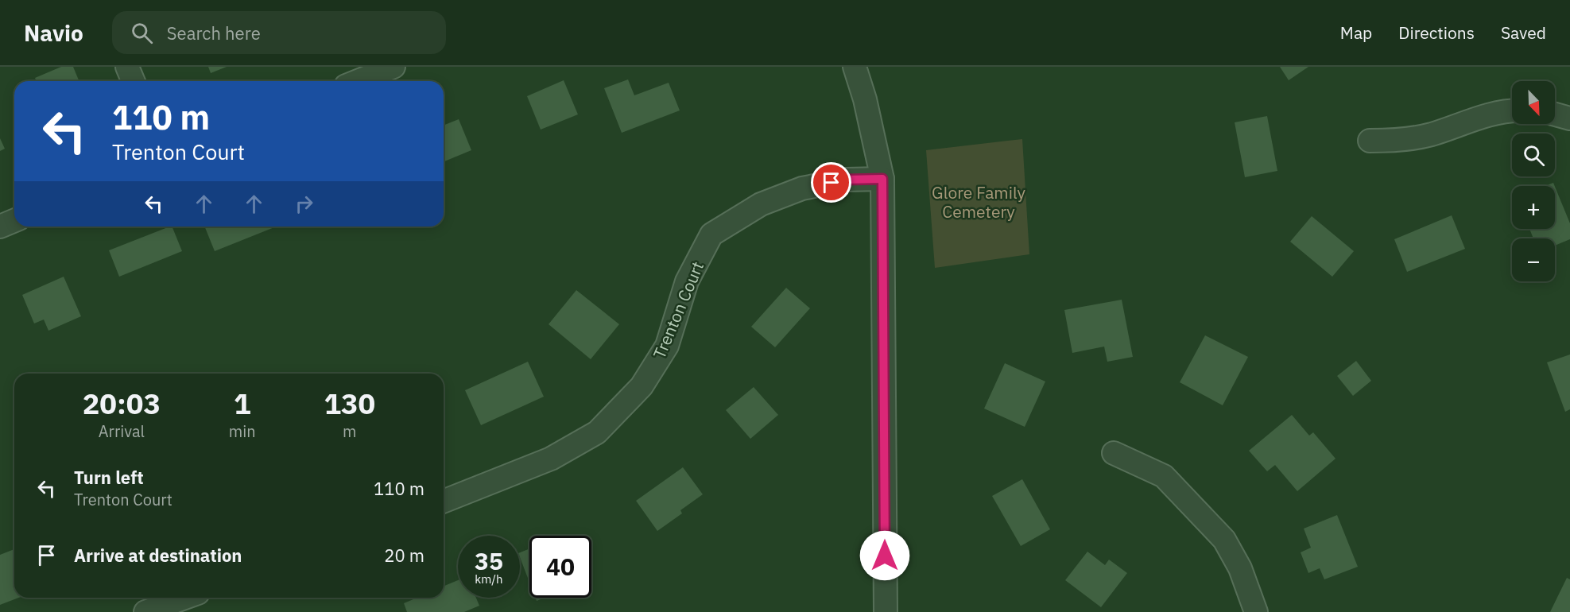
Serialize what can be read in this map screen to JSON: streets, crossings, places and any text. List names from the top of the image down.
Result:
{
  "streets": {
    "street": ["Trenton Court"]
  },
  "parks": ["Glore Family Cemetery"],
  "north": "bottom right",
  "page": {
    "header": "Navio",
    "search": "Search here",
    "nav": ["Map", "Directions", "Saved"],
    "map_buttons": ["+", "−"],
    "turn": ["110 m", "Trenton Court"],
    "eta": [
      "20:03",
      "Arrival",
      "1",
      "min",
      "130",
      "m"
    ],
    "list": [
      {
        "name": "Turn left",
        "note": "Trenton Court",
        "value": "110 m"
      },
      {
        "name": "Arrive at destination",
        "value": "20 m"
      }
    ],
    "speed": "35 km/h",
    "limit": "40"
  }
}
